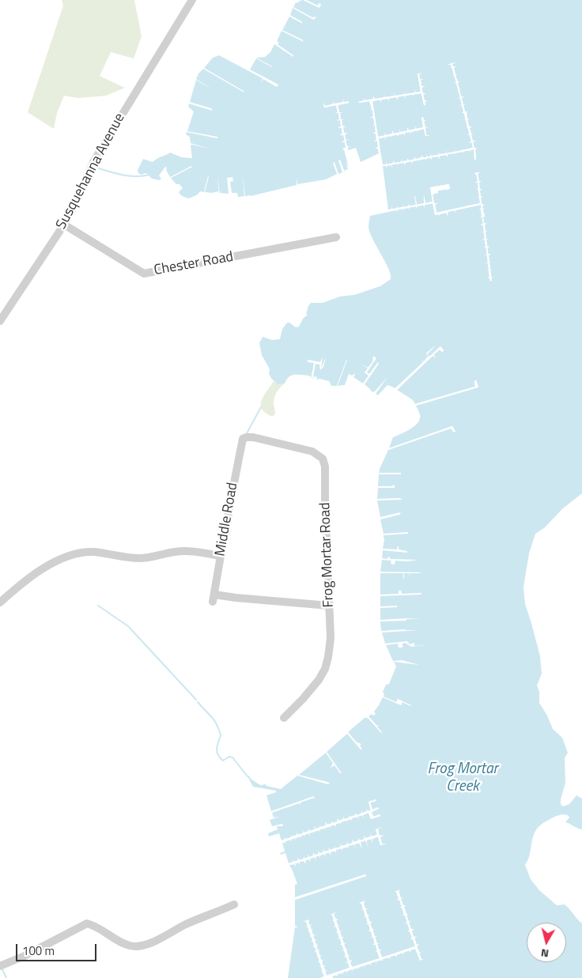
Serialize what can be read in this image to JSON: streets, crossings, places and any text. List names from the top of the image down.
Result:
{
  "streets": {
    "street": [
      "Susquehanna Avenue",
      "Chester Road",
      "Middle Road",
      "Frog Mortar Road"
    ]
  },
  "crossings": [
    ["Susquehanna Avenue", "Chester Road"],
    ["Middle Road", "Frog Mortar Road"]
  ],
  "water": ["Frog Mortar Creek"],
  "scale_bar": "100 m",
  "north": "bottom"
}
